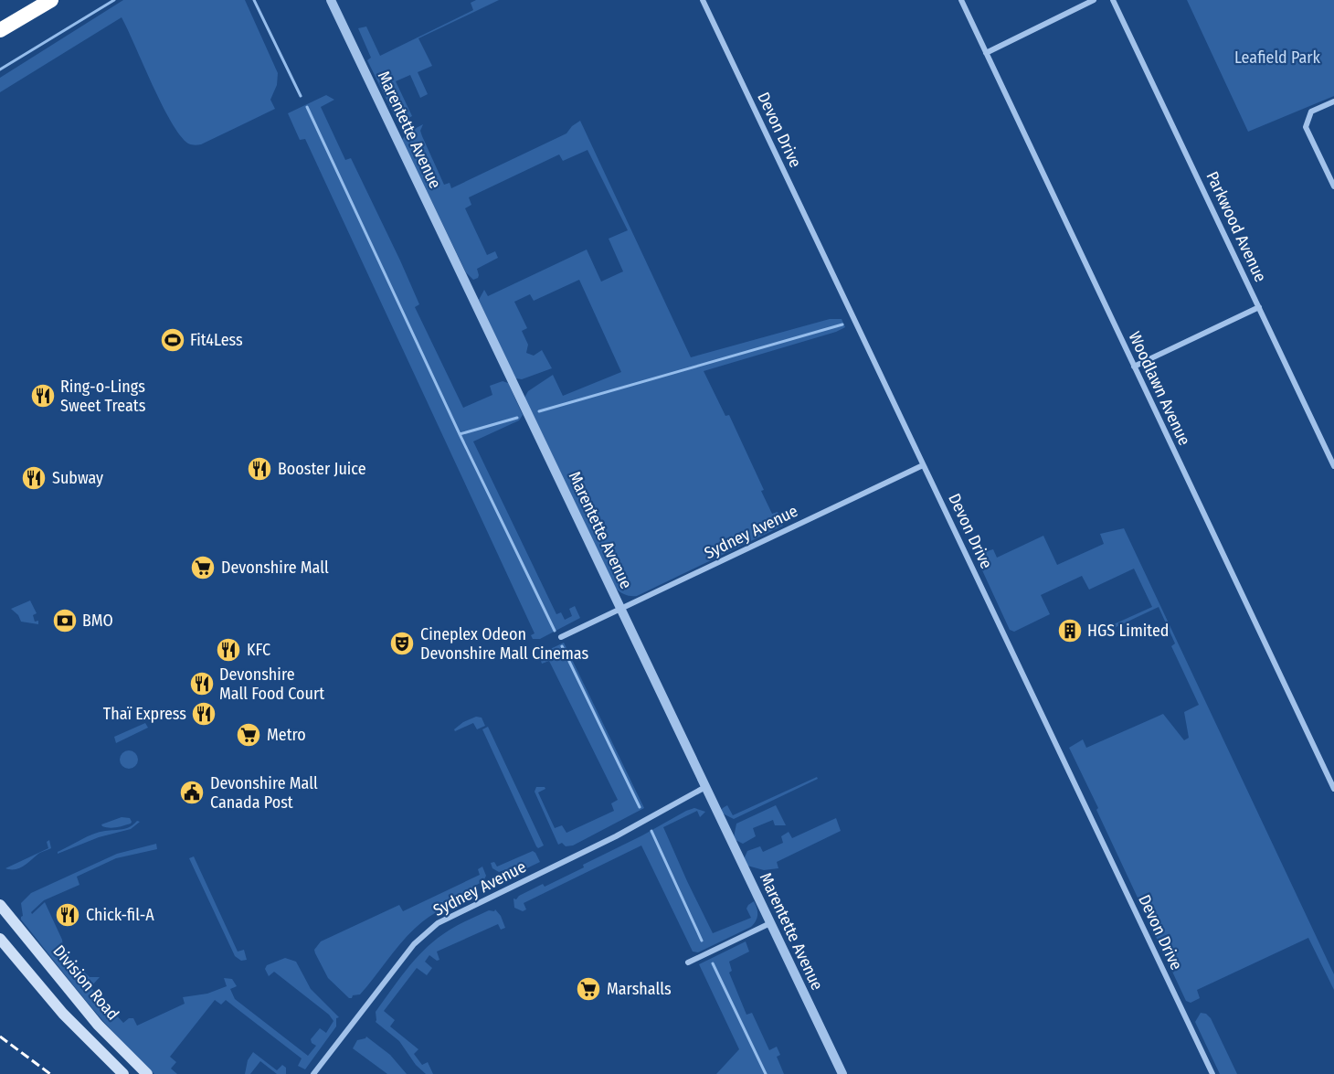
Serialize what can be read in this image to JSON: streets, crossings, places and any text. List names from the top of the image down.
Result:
{
  "streets": {
    "main road": ["Division Road"],
    "street": [
      "Marentette Avenue",
      "Devon Drive",
      "Parkwood Avenue",
      "Woodlawn Avenue",
      "Sydney Avenue"
    ]
  },
  "crossings": [
    ["Marentette Avenue", "Sydney Avenue"],
    ["Devon Drive", "Sydney Avenue"]
  ],
  "parks": ["Leafield Park"],
  "places": {
    "sports": ["Fit4Less"],
    "restaurant": [
      "Ring-o-Lings Sweet Treats",
      "Booster Juice",
      "Subway",
      "KFC",
      "Devonshire Mall Food Court",
      "Thaï Express",
      "Chick-fil-A"
    ],
    "supermarket": ["Devonshire Mall", "Metro", "Marshalls"],
    "bank": ["BMO"],
    "building": ["HGS Limited"],
    "theatre": ["Cineplex Odeon Devonshire Mall Cinemas"],
    "public building": ["Devonshire Mall Canada Post"]
  }
}
